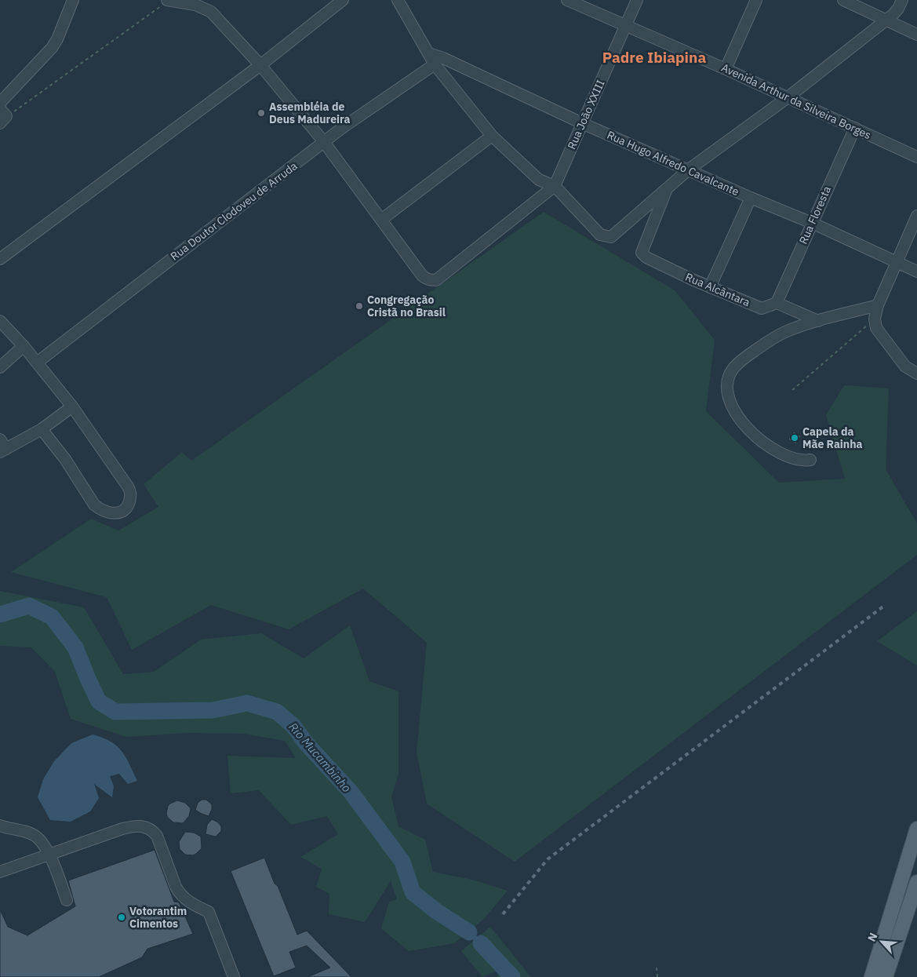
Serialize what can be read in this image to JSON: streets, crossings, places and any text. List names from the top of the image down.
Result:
{
  "streets": {
    "street": [
      "Avenida Arthur da Silveira Borges",
      "Rua João XXIII",
      "Rua Hugo Alfredo Cavalcante",
      "Rua Doutor Clodoveu de Arruda",
      "Rua Floresta",
      "Rua Alcãntara"
    ]
  },
  "crossings": [
    ["Avenida Arthur da Silveira Borges", "Rua João XXIII"],
    ["Avenida Arthur da Silveira Borges", "Rua Floresta"],
    ["Rua João XXIII", "Rua Hugo Alfredo Cavalcante"],
    ["Rua Hugo Alfredo Cavalcante", "Rua Floresta"],
    ["Rua Floresta", "Rua Alcãntara"]
  ],
  "districts": ["Padre Ibiapina"],
  "water": ["Rio Mucambinho"],
  "places": [
    "Assembléia de Deus Madureira",
    "Congregação Cristã no Brasil",
    "Capela da Mãe Rainha",
    "Votorantim Cimentos"
  ],
  "north": "top left"
}
